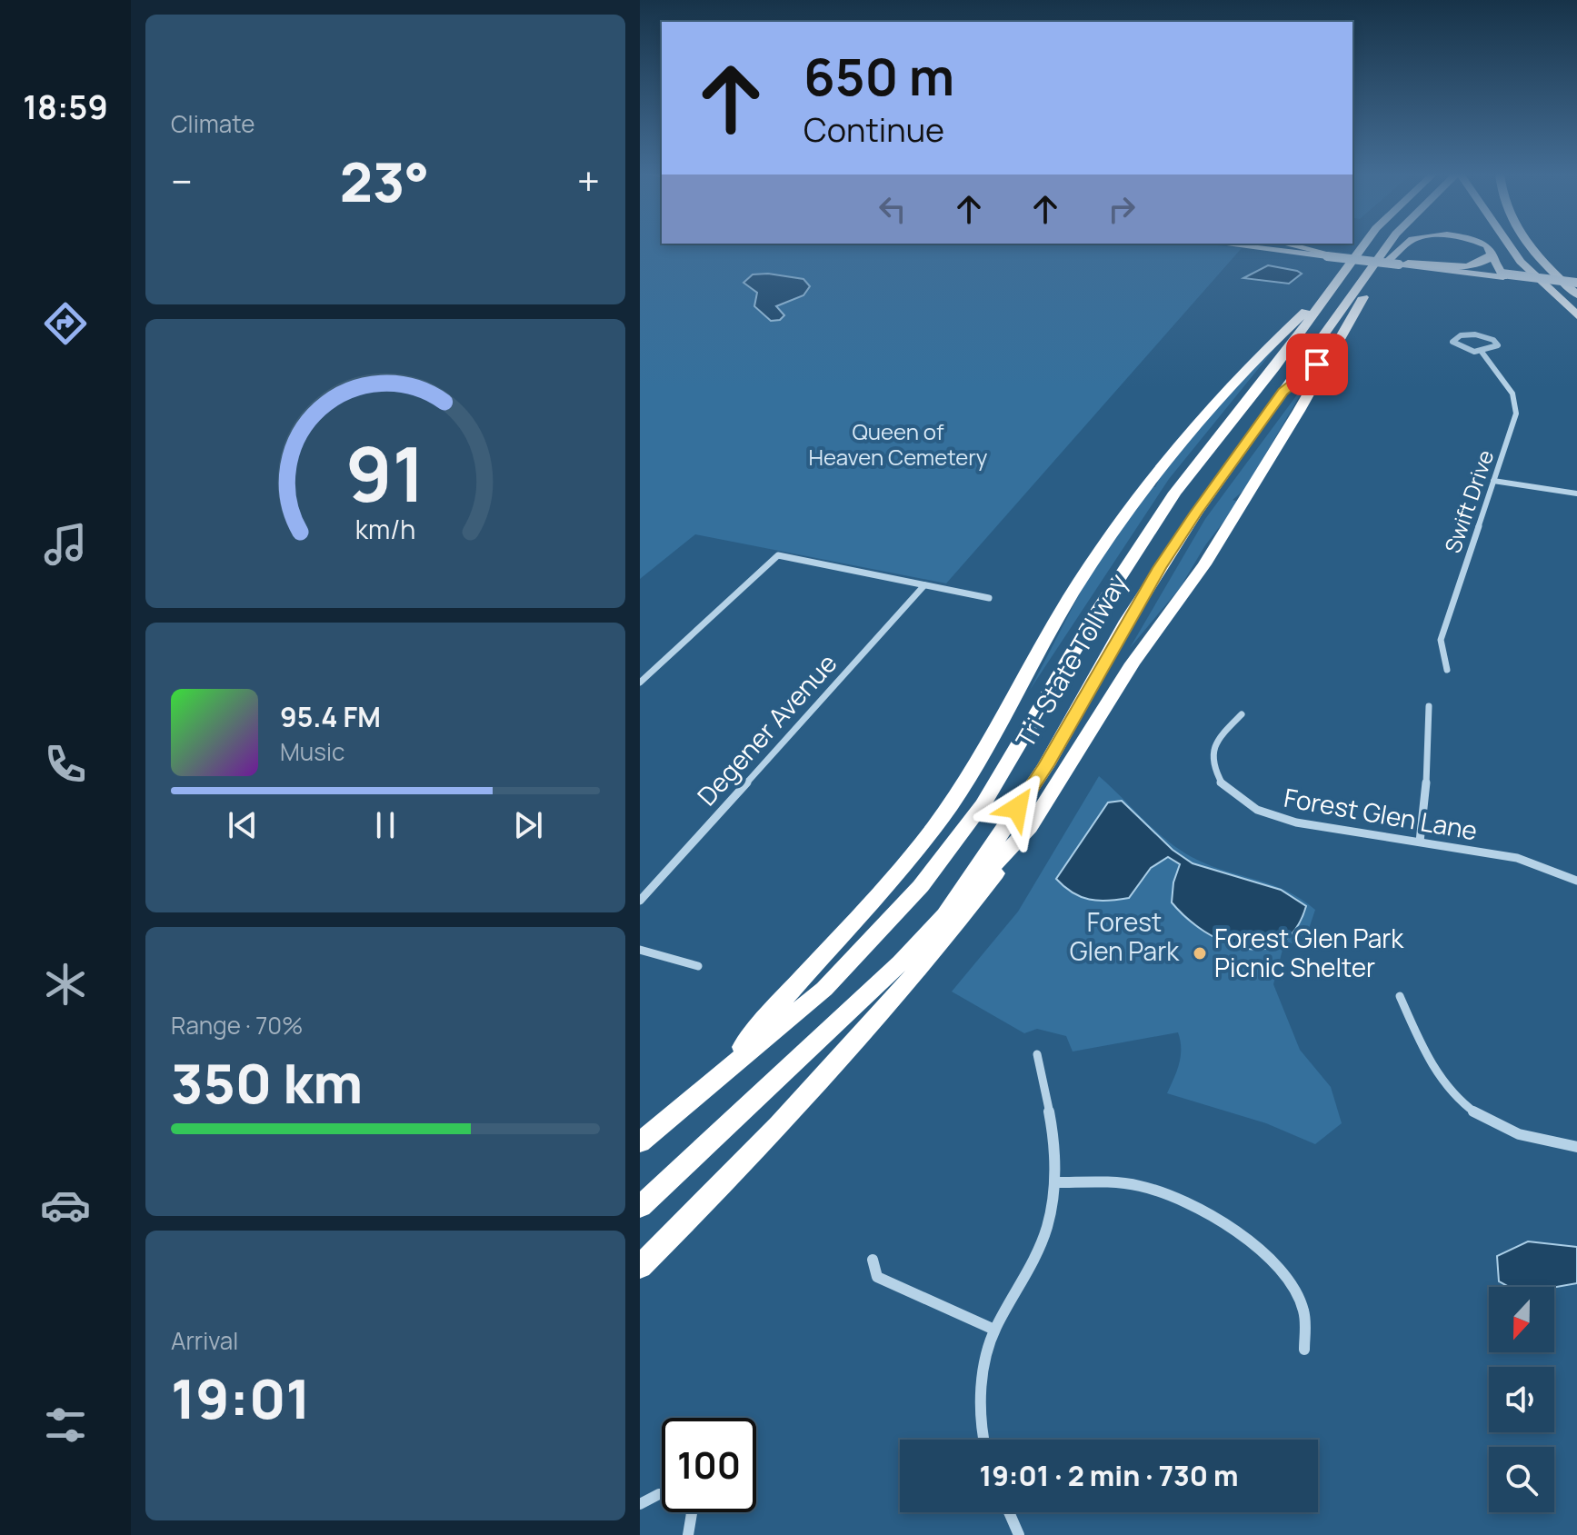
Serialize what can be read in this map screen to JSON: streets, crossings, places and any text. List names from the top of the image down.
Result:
{
  "streets": {
    "highway": ["Tri-State Tollway"],
    "street": ["Swift Drive", "Degener Avenue", "Forest Glen Lane"]
  },
  "parks": ["Queen of Heaven Cemetery", "Forest Glen Park"],
  "places": ["Forest Glen Park Picnic Shelter"],
  "north": "bottom",
  "page": {
    "tabs": "18:59",
    "tile": [
      "Climate",
      ["Range · 70%", "350 km"],
      ["Arrival", "19:01"]
    ],
    "turn": ["650 m", "Continue"],
    "heat": ["−", "23°", "+"],
    "song": ["95.4 FM", "Music"],
    "limit": "100",
    "trip": "19:01 · 2 min · 730 m",
    "gauge": ["91", "km/h"]
  }
}
